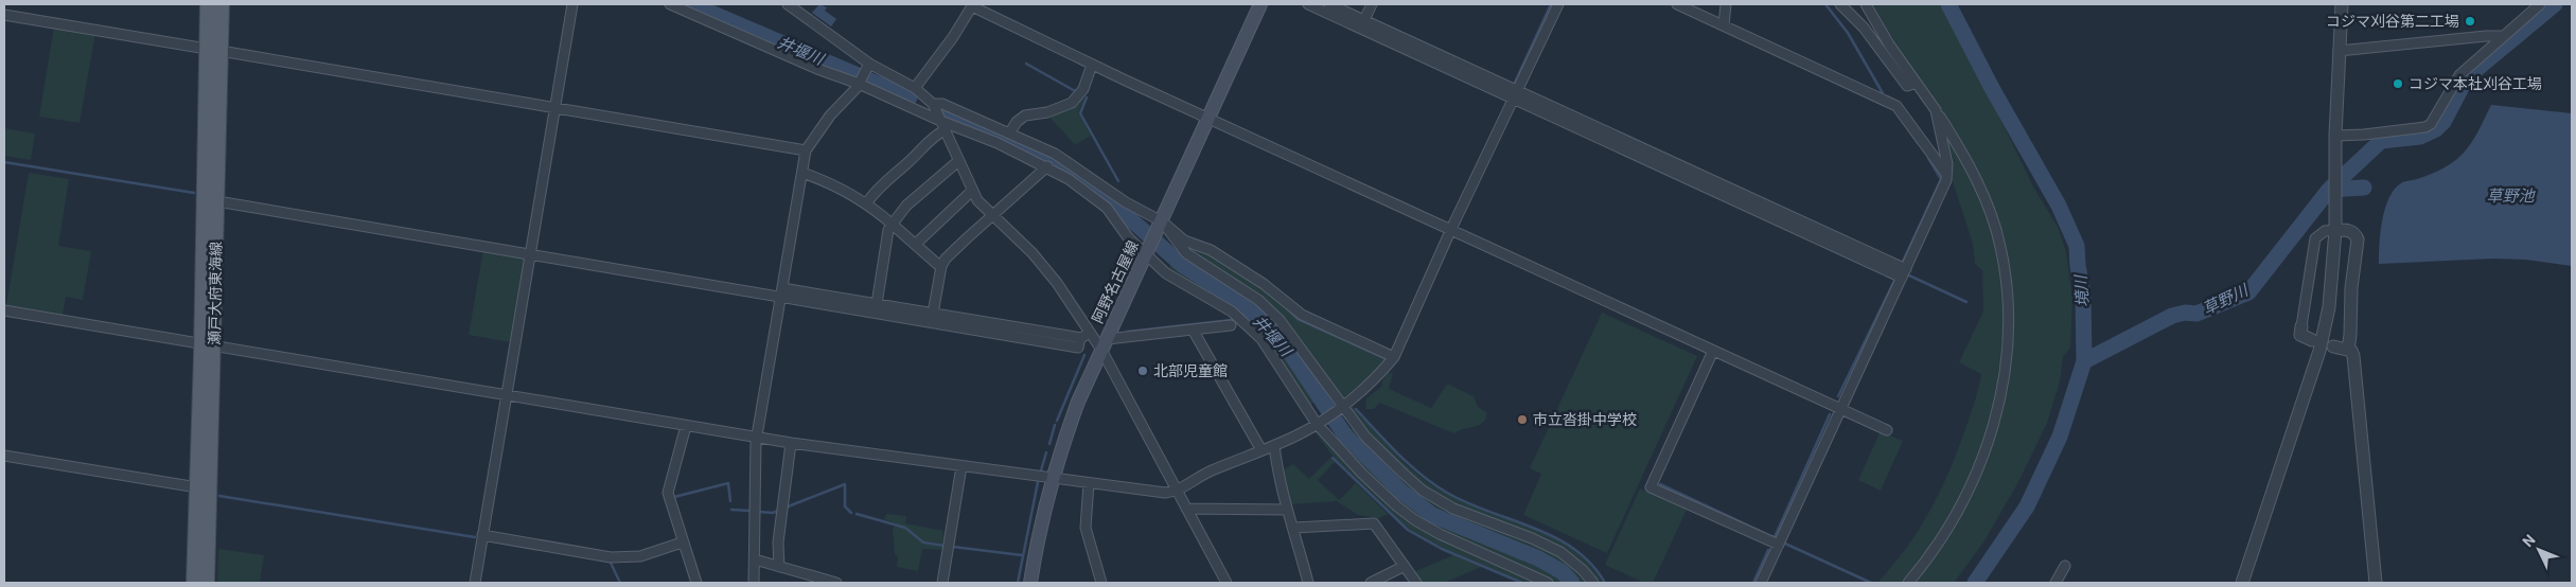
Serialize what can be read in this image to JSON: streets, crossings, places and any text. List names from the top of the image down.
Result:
{
  "streets": {
    "main road": ["阿野名古屋線", "瀬戸大府東海線"]
  },
  "water": [
    "井堰川",
    "草野池",
    "境川",
    "草野川"
  ],
  "places": [
    "コジマ刈谷第二工場",
    "コジマ本社刈谷工場",
    "北部児童館",
    "市立沓掛中学校"
  ],
  "north": "top left"
}
